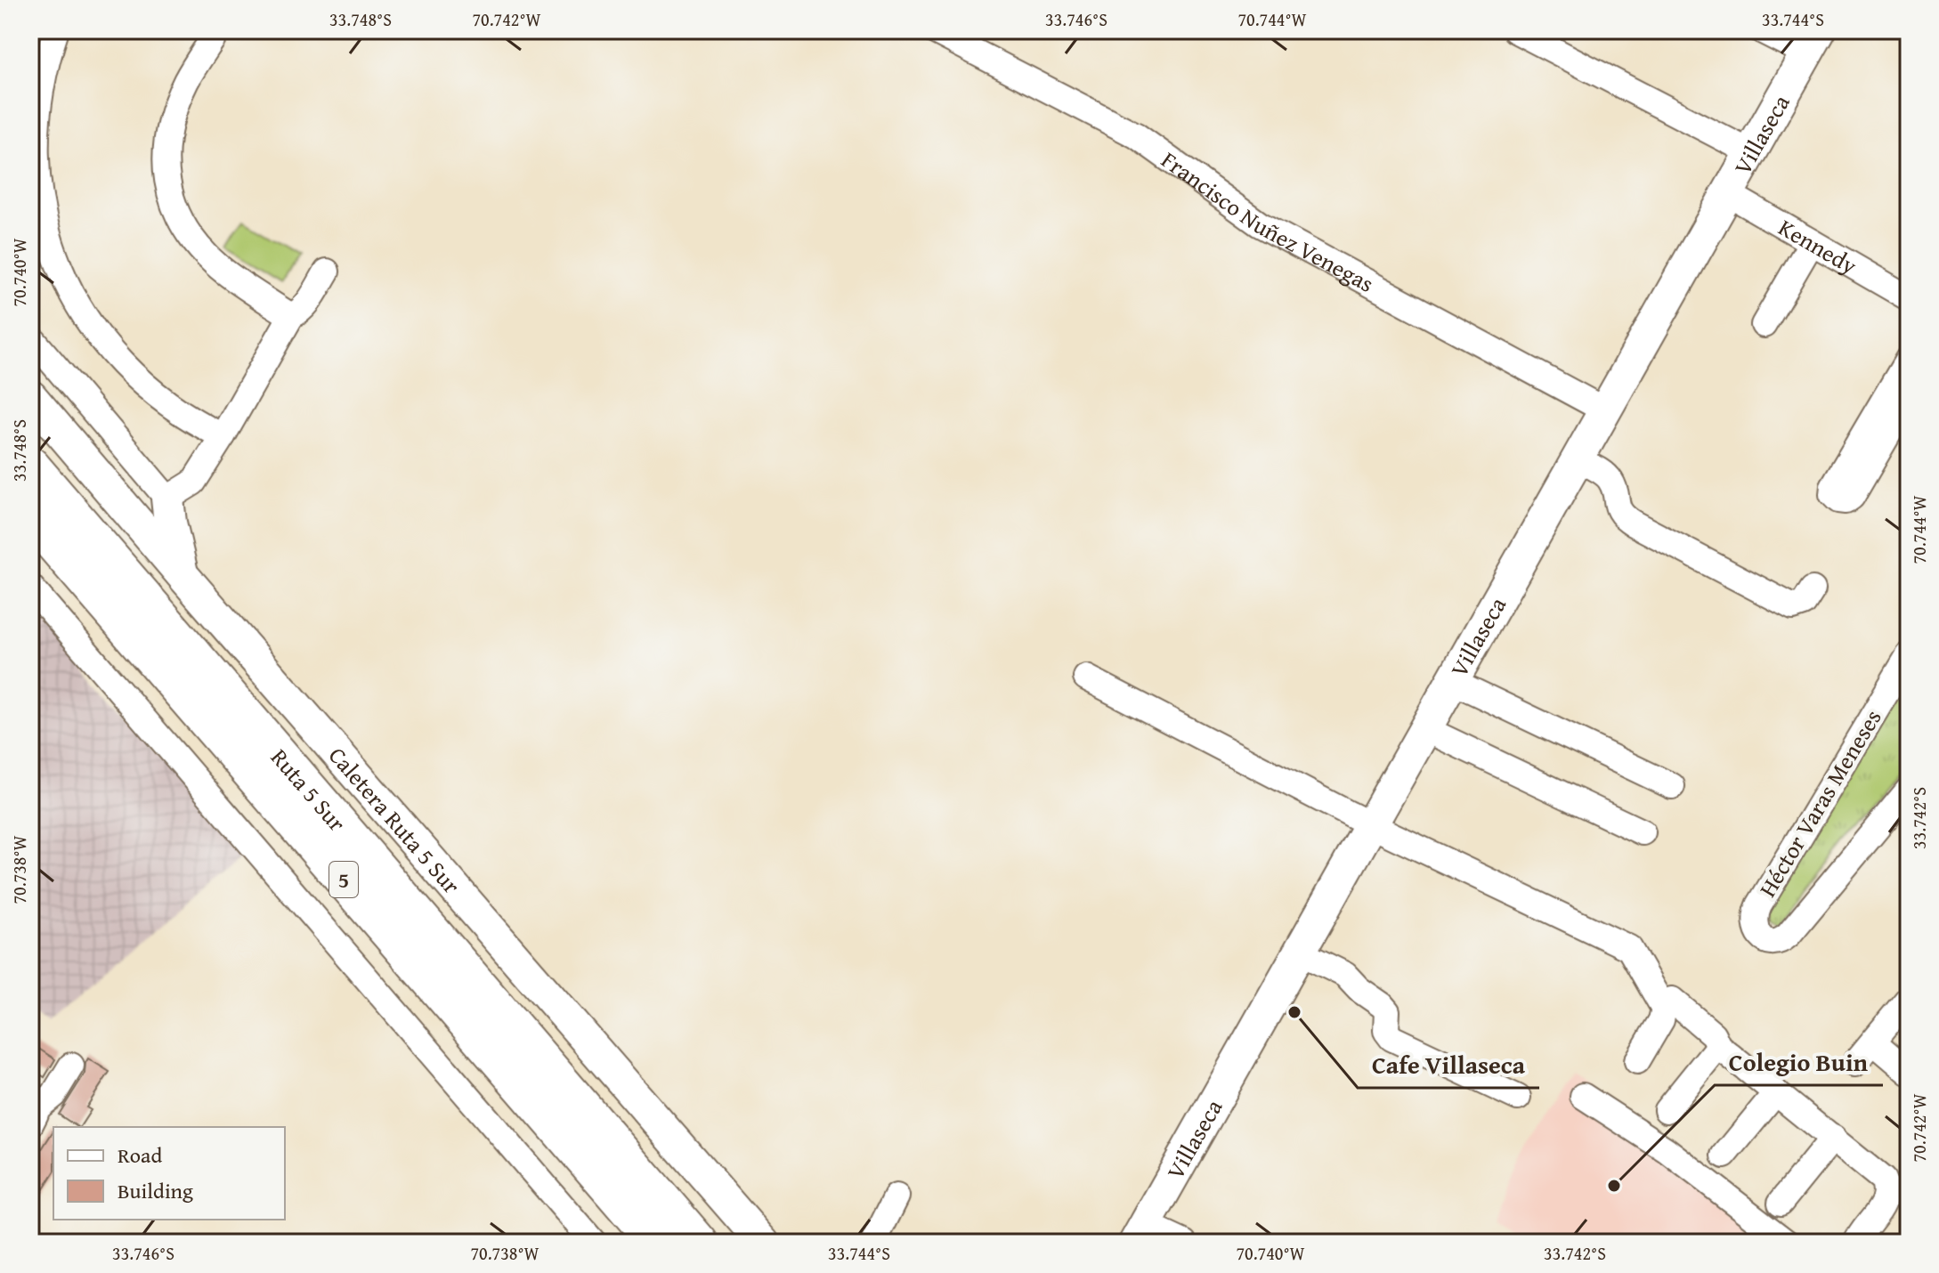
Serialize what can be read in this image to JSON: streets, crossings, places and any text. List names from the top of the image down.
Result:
{
  "streets": {
    "highway": ["Ruta 5 Sur", "5"],
    "main road": ["Villaseca", "Caletera Ruta 5 Sur"],
    "street": ["Francisco Nuñez Venegas", "Kennedy", "Héctor Varas Meneses"]
  },
  "crossings": [
    ["Villaseca", "Francisco Nuñez Venegas"],
    ["Villaseca", "Kennedy"]
  ],
  "places": ["Cafe Villaseca", "Colegio Buin"],
  "legend": ["Road", "Building"],
  "coordinates": [
    "33.748°S",
    "70.742°W",
    "33.746°S",
    "70.744°W",
    "33.744°S",
    "70.740°W",
    "33.742°S",
    "70.738°W"
  ]
}
